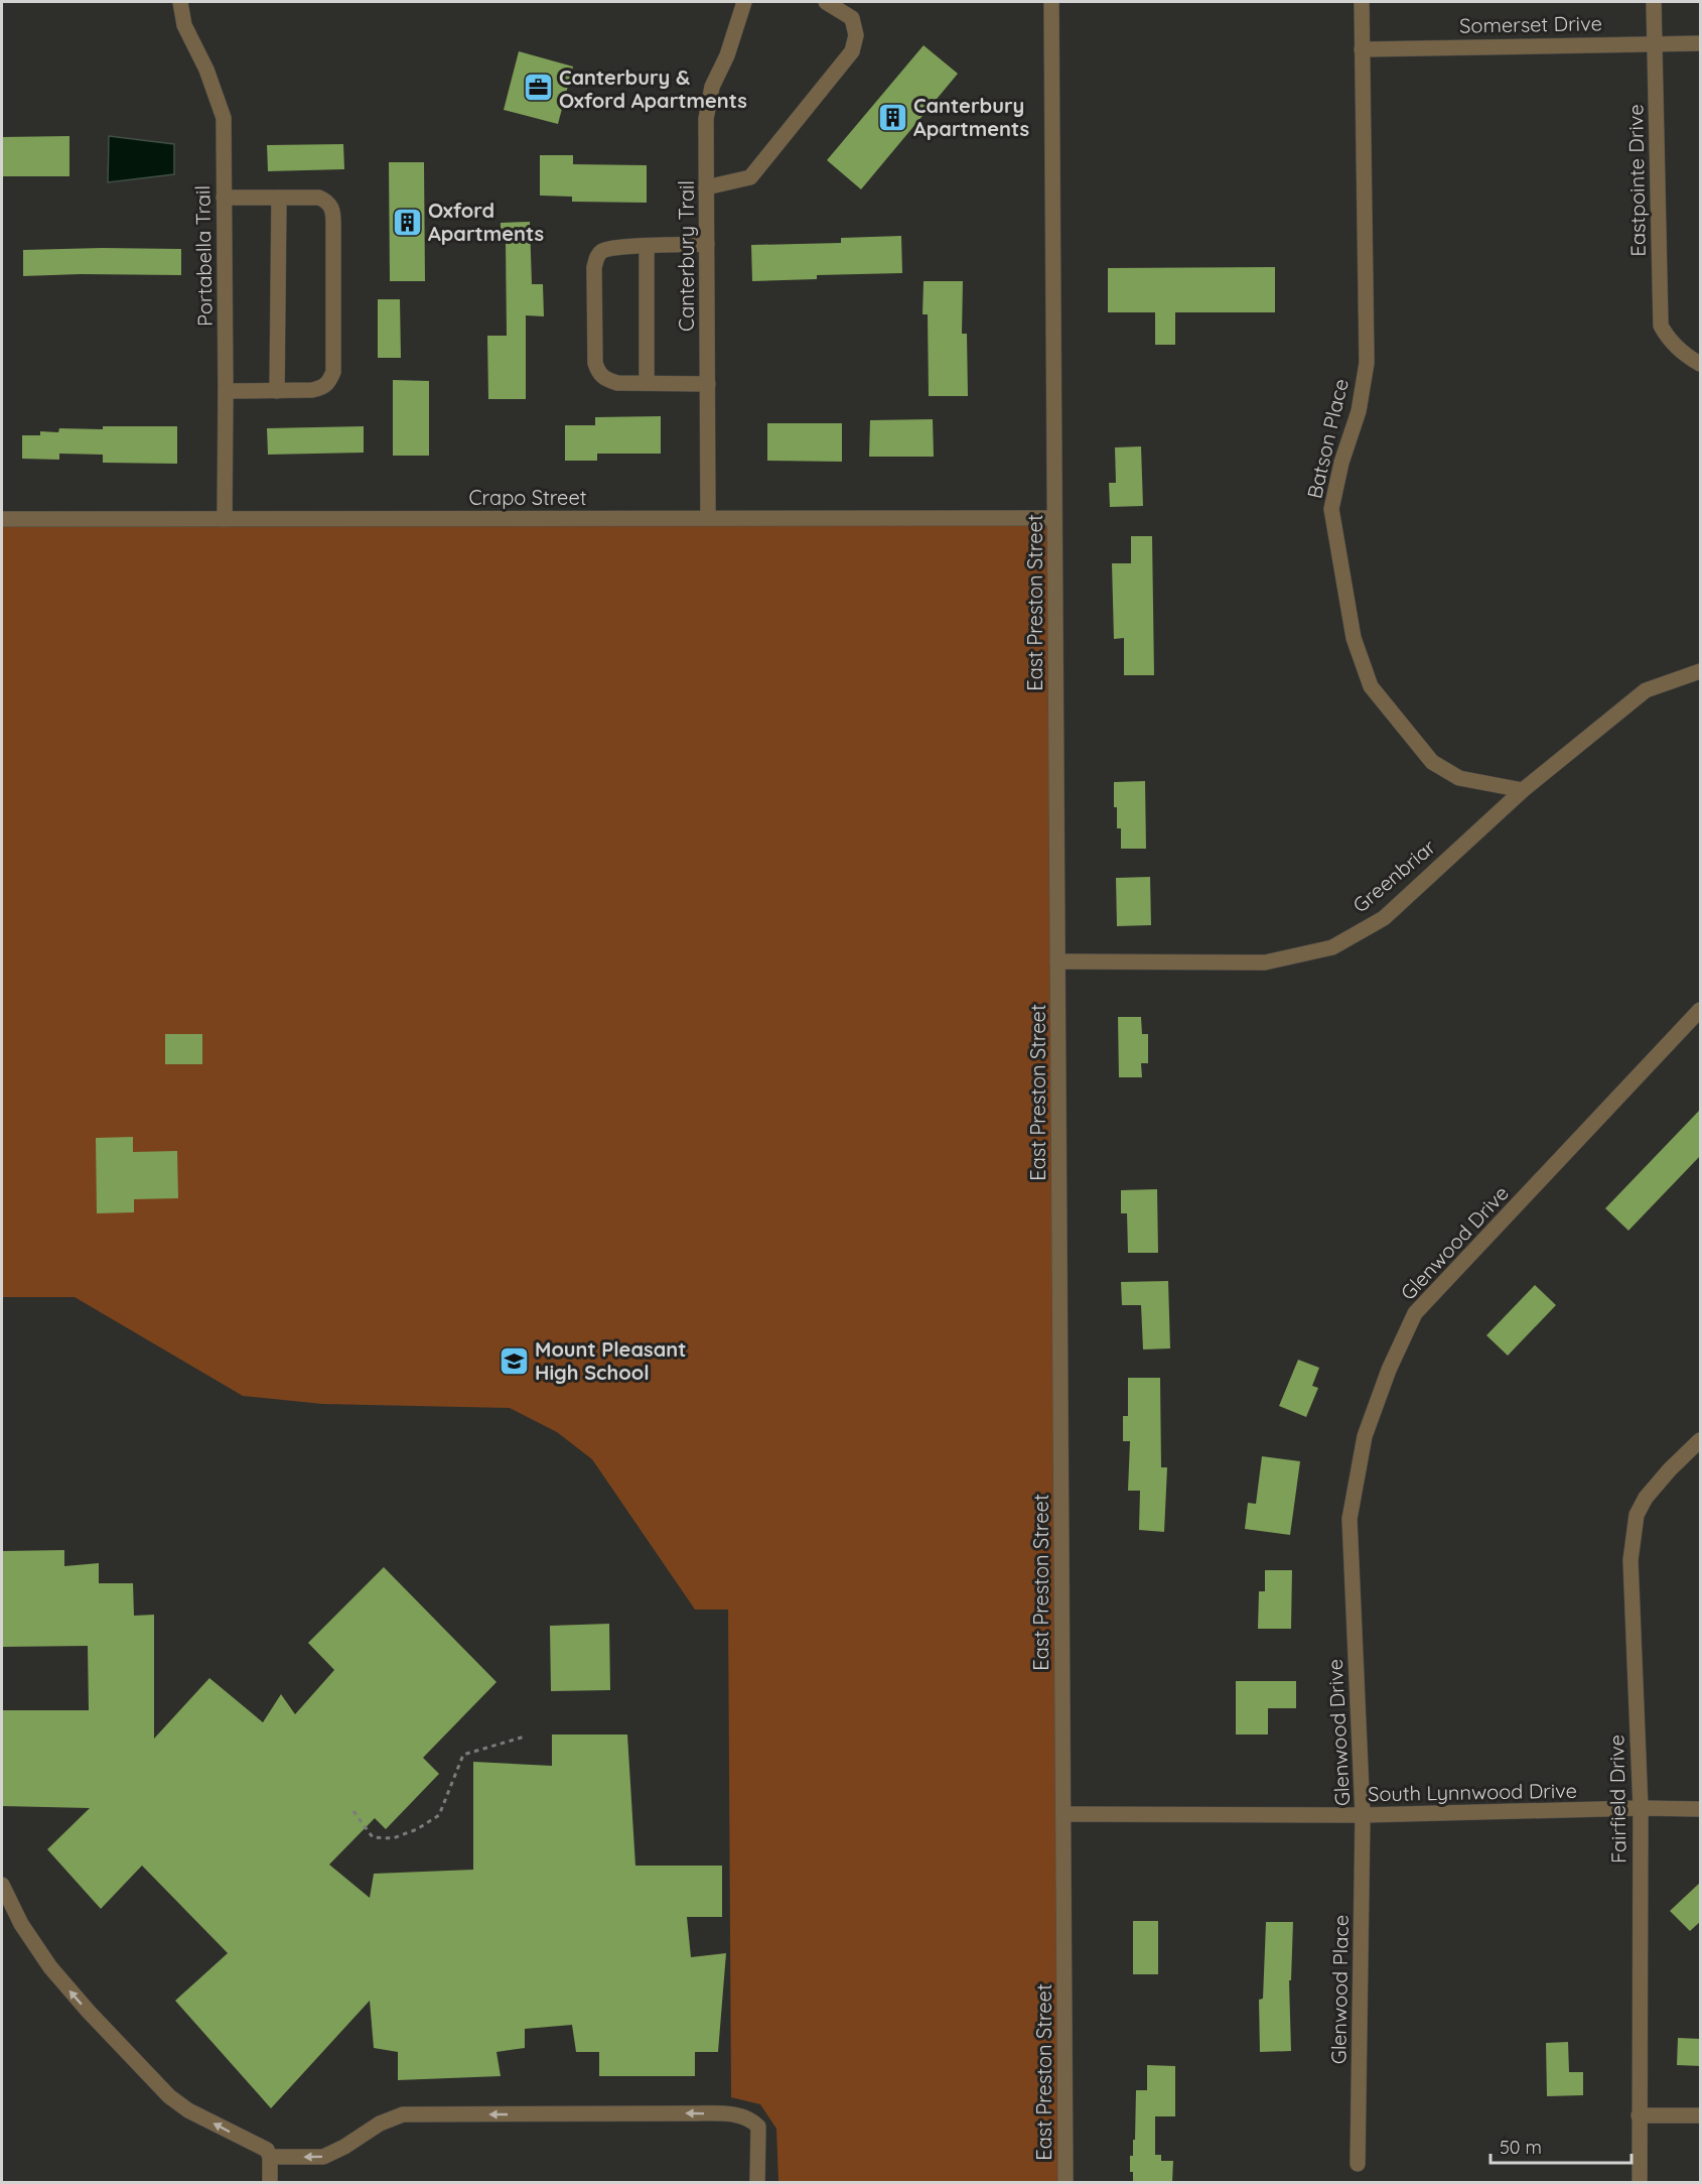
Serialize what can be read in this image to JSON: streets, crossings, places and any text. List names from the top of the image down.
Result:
{
  "streets": {
    "street": [
      "Somerset Drive",
      "Eastpointe Drive",
      "Portabella Trail",
      "Canterbury Trail",
      "Batson Place",
      "Crapo Street",
      "East Preston Street",
      "Greenbriar",
      "Glenwood Drive",
      "South Lynnwood Drive",
      "Fairfield Drive",
      "Glenwood Place"
    ]
  },
  "crossings": [
    ["Somerset Drive", "Eastpointe Drive"],
    ["Somerset Drive", "Batson Place"],
    ["Portabella Trail", "Crapo Street"],
    ["Canterbury Trail", "Crapo Street"],
    ["Batson Place", "Greenbriar"],
    ["Crapo Street", "East Preston Street"],
    ["East Preston Street", "Greenbriar"],
    ["East Preston Street", "South Lynnwood Drive"],
    ["Glenwood Drive", "South Lynnwood Drive"],
    ["Glenwood Drive", "Glenwood Place"],
    ["South Lynnwood Drive", "Fairfield Drive"],
    ["South Lynnwood Drive", "Glenwood Place"]
  ],
  "places": {
    "office": ["Canterbury & Oxford Apartments"],
    "building": ["Canterbury Apartments", "Oxford Apartments"],
    "school or university": ["Mount Pleasant High School"]
  },
  "scale_bar": "50 m"
}
